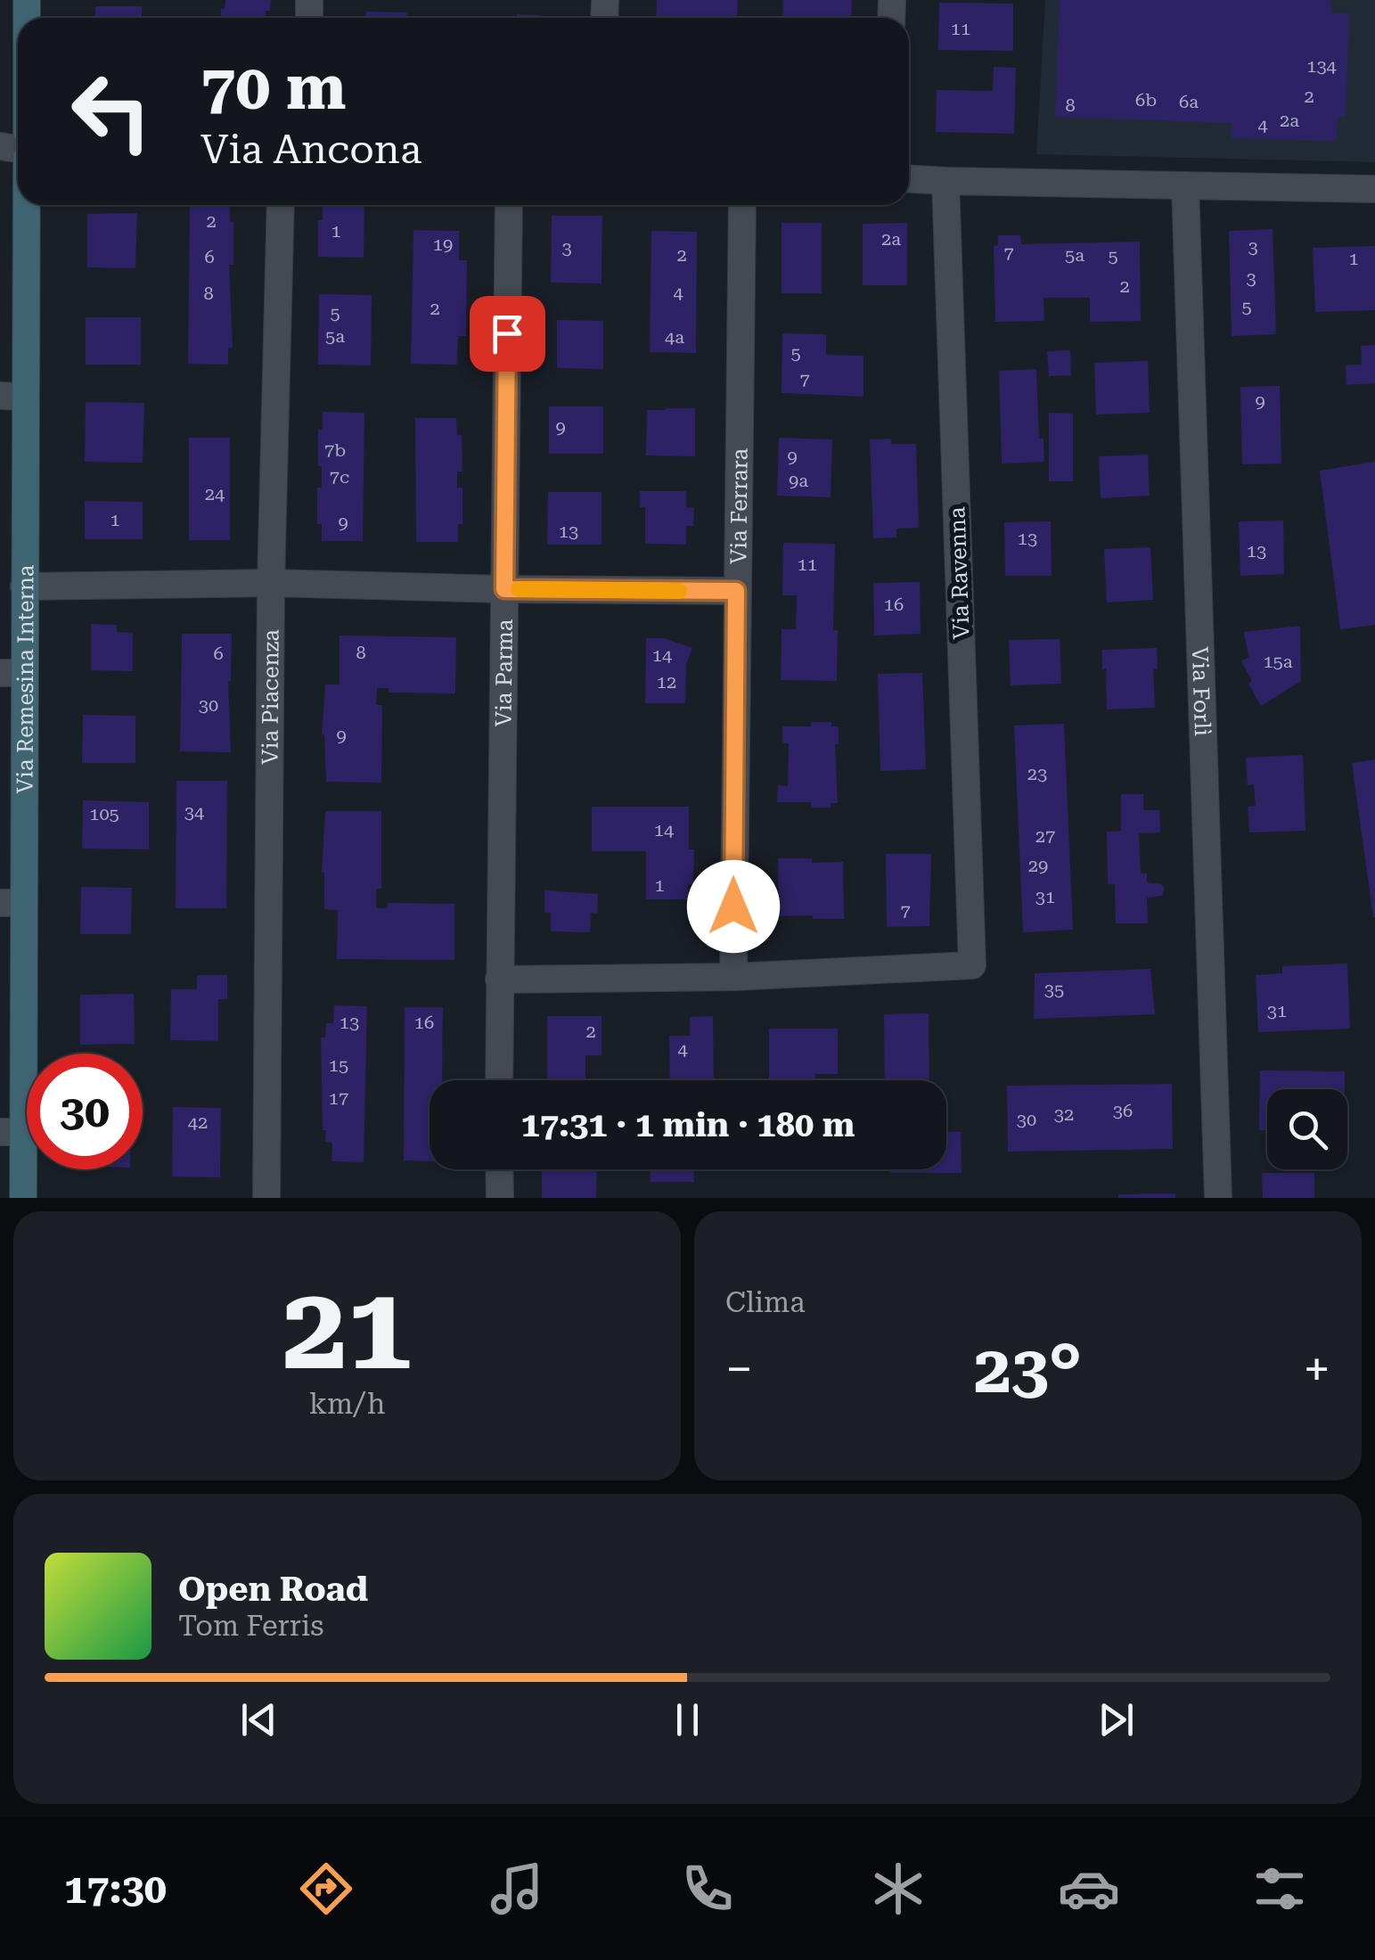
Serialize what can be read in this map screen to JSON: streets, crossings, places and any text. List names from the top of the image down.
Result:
{
  "streets": {
    "street": [
      "Via Ferrara",
      "Via Ravenna",
      "Via Parma",
      "Via Remesina Interna",
      "Via Forlì",
      "Via Piacenza"
    ]
  },
  "crossings": [
    ["Via Ferrara", "Via Ravenna"]
  ],
  "house_numbers": [
    "11",
    "134",
    "2",
    "6b",
    "6a",
    "8",
    "2a",
    "4",
    "2",
    "1",
    "2a",
    "19",
    "3",
    "3",
    "7",
    "2",
    "5a",
    "5",
    "6",
    "1",
    "3",
    "2",
    "4",
    "8",
    "5",
    "2",
    "5",
    "5a",
    "4a",
    "5",
    "7",
    "9",
    "9",
    "7b",
    "9",
    "7c",
    "9a",
    "24",
    "1",
    "9",
    "13",
    "13",
    "13",
    "11",
    "16",
    "8",
    "6",
    "14",
    "15a",
    "12",
    "30",
    "9",
    "23",
    "34",
    "105",
    "14",
    "27",
    "29",
    "1",
    "31",
    "7",
    "35",
    "31",
    "13",
    "16",
    "2",
    "4",
    "15",
    "17",
    "36",
    "32",
    "30",
    "42"
  ],
  "page": {
    "turn": ["70 m", "Via Ancona"],
    "limit": "30",
    "trip": "17:31 · 1 min · 180 m",
    "tile": [
      ["21", "km/h"],
      "Clima"
    ],
    "heat": ["−", "23°", "+"],
    "song": ["Open Road", "Tom Ferris"],
    "tabs": "17:30"
  }
}
